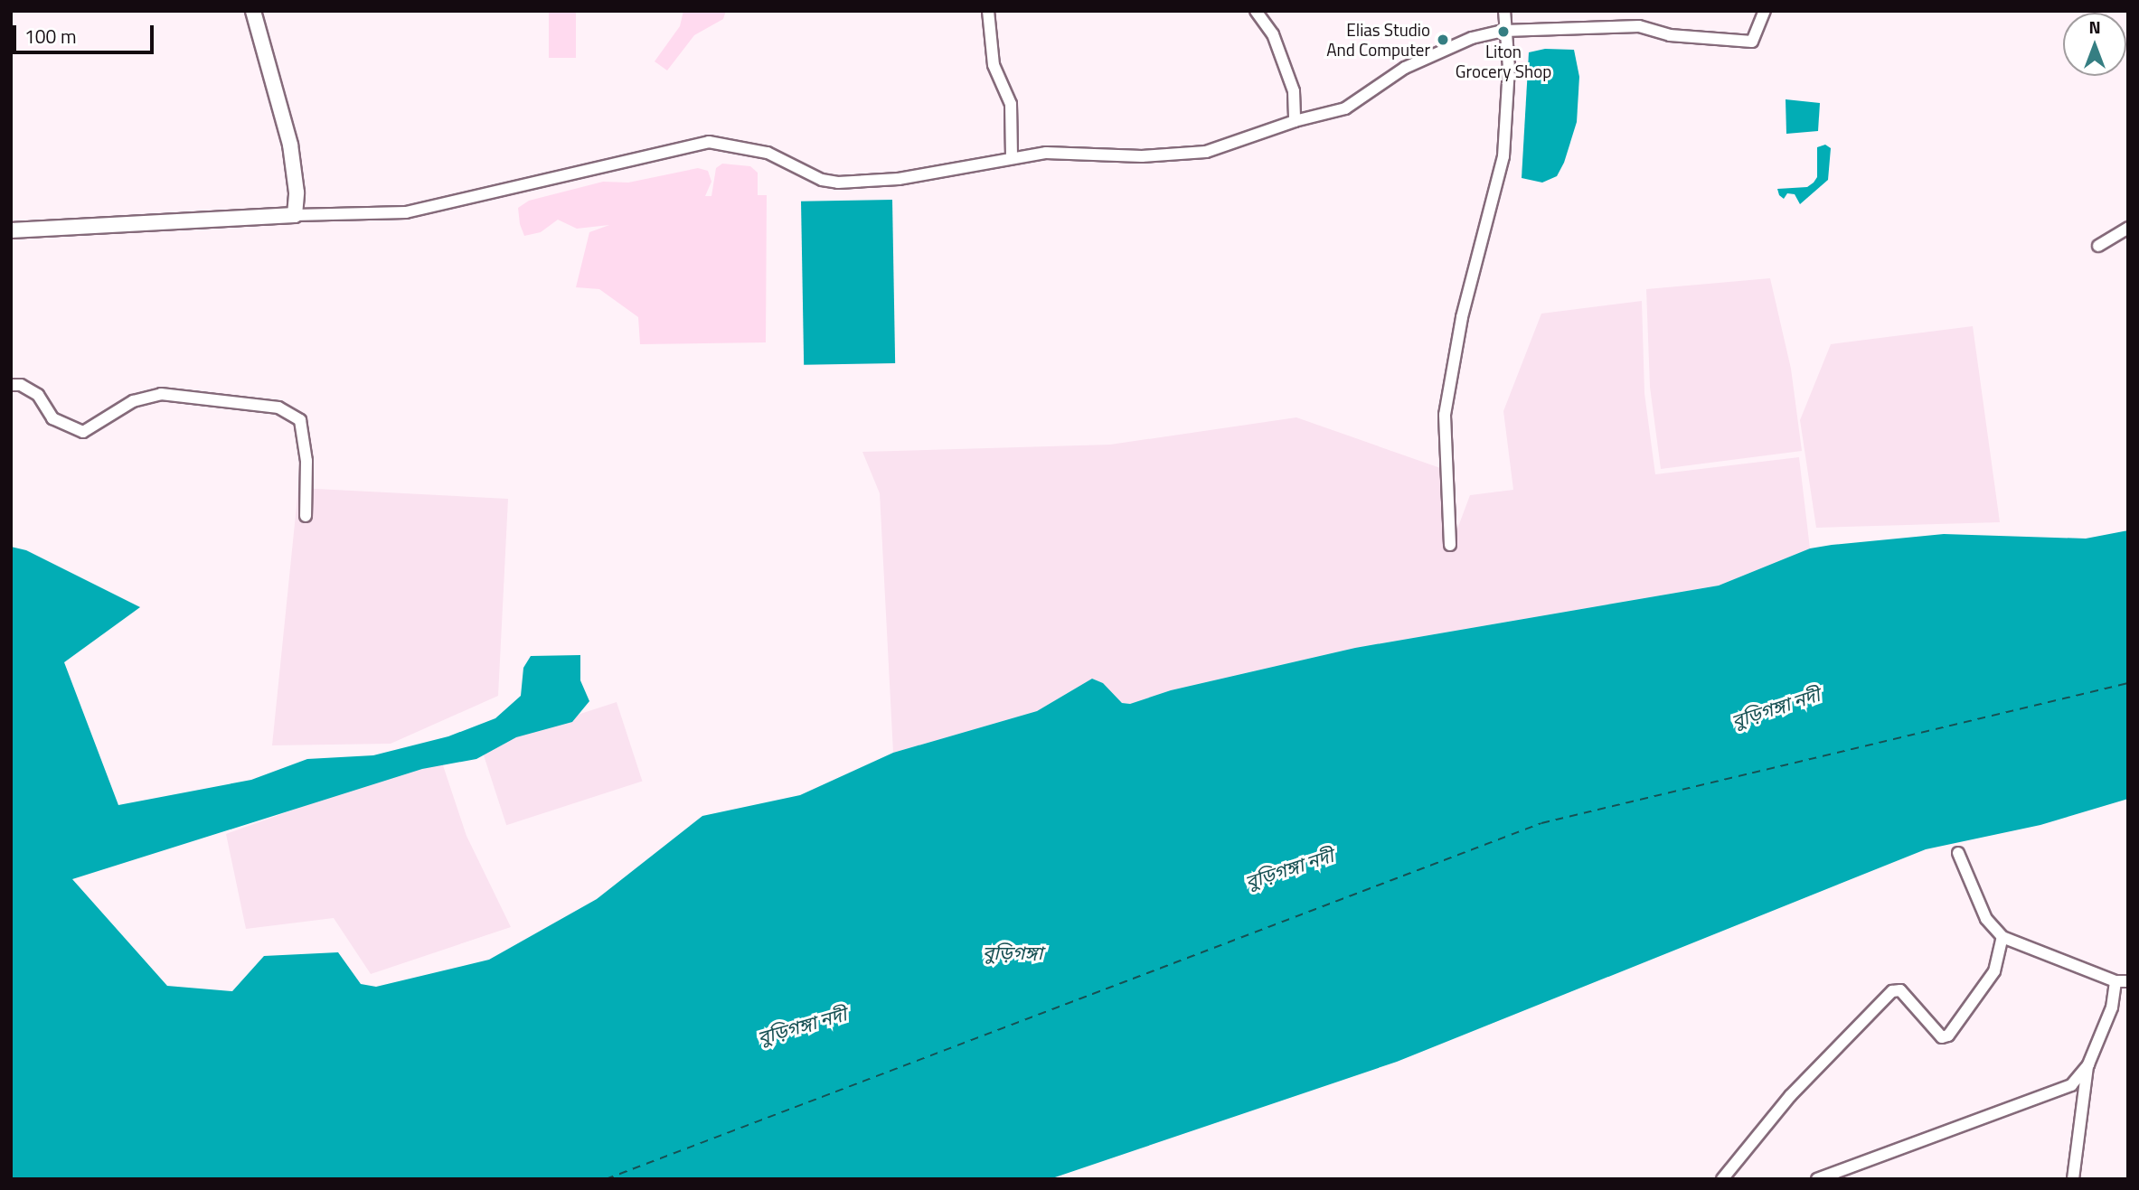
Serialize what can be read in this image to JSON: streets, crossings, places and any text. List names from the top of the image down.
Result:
{
  "water": ["বুড়িগঙ্গা নদী", "বুড়িগঙ্গা"],
  "places": ["Liton Grocery Shop", "Elias Studio And Computer"],
  "scale_bar": "100 m",
  "north": "top"
}
